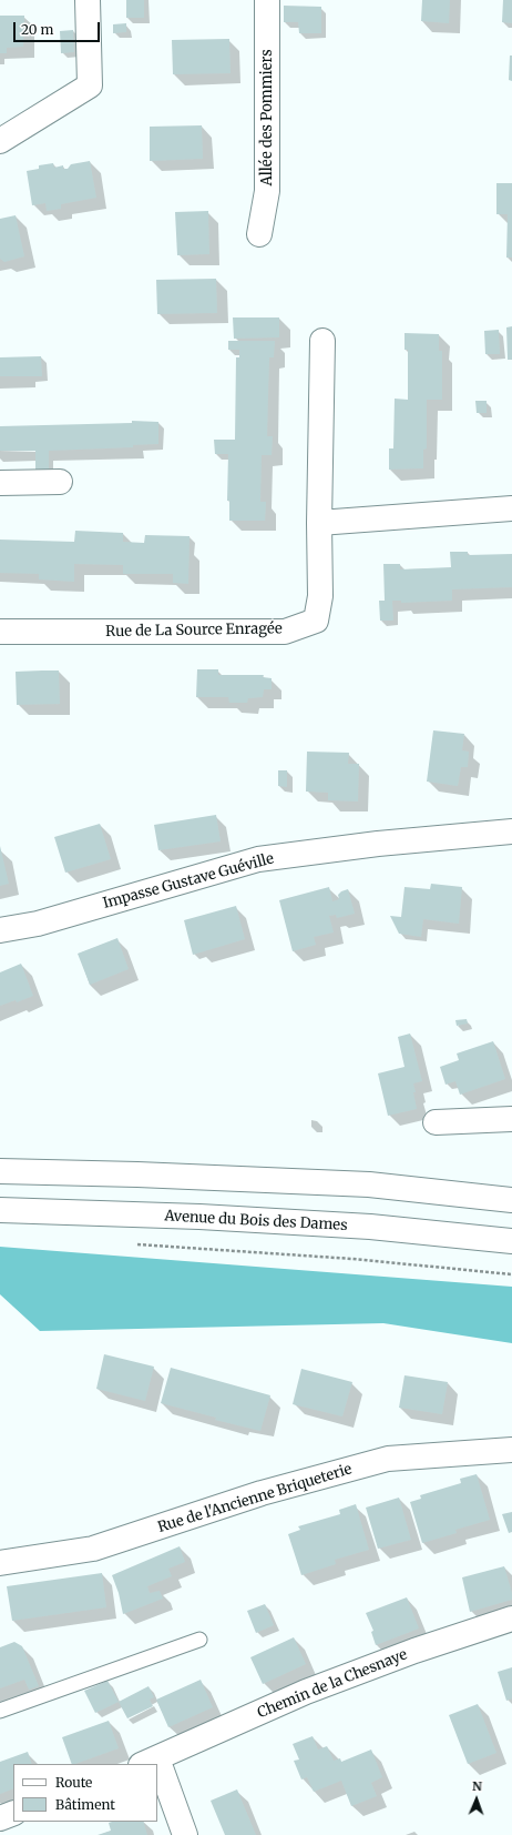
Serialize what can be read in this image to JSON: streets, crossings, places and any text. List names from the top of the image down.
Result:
{
  "streets": {
    "main road": [
      "Allée des Pommiers",
      "Rue de La Source Enragée",
      "Impasse Gustave Guéville",
      "Avenue du Bois des Dames",
      "Rue de l'Ancienne Briqueterie",
      "Chemin de la Chesnaye"
    ]
  },
  "legend": ["Route", "Bâtiment"],
  "scale_bar": "20 m",
  "north": "top"
}
